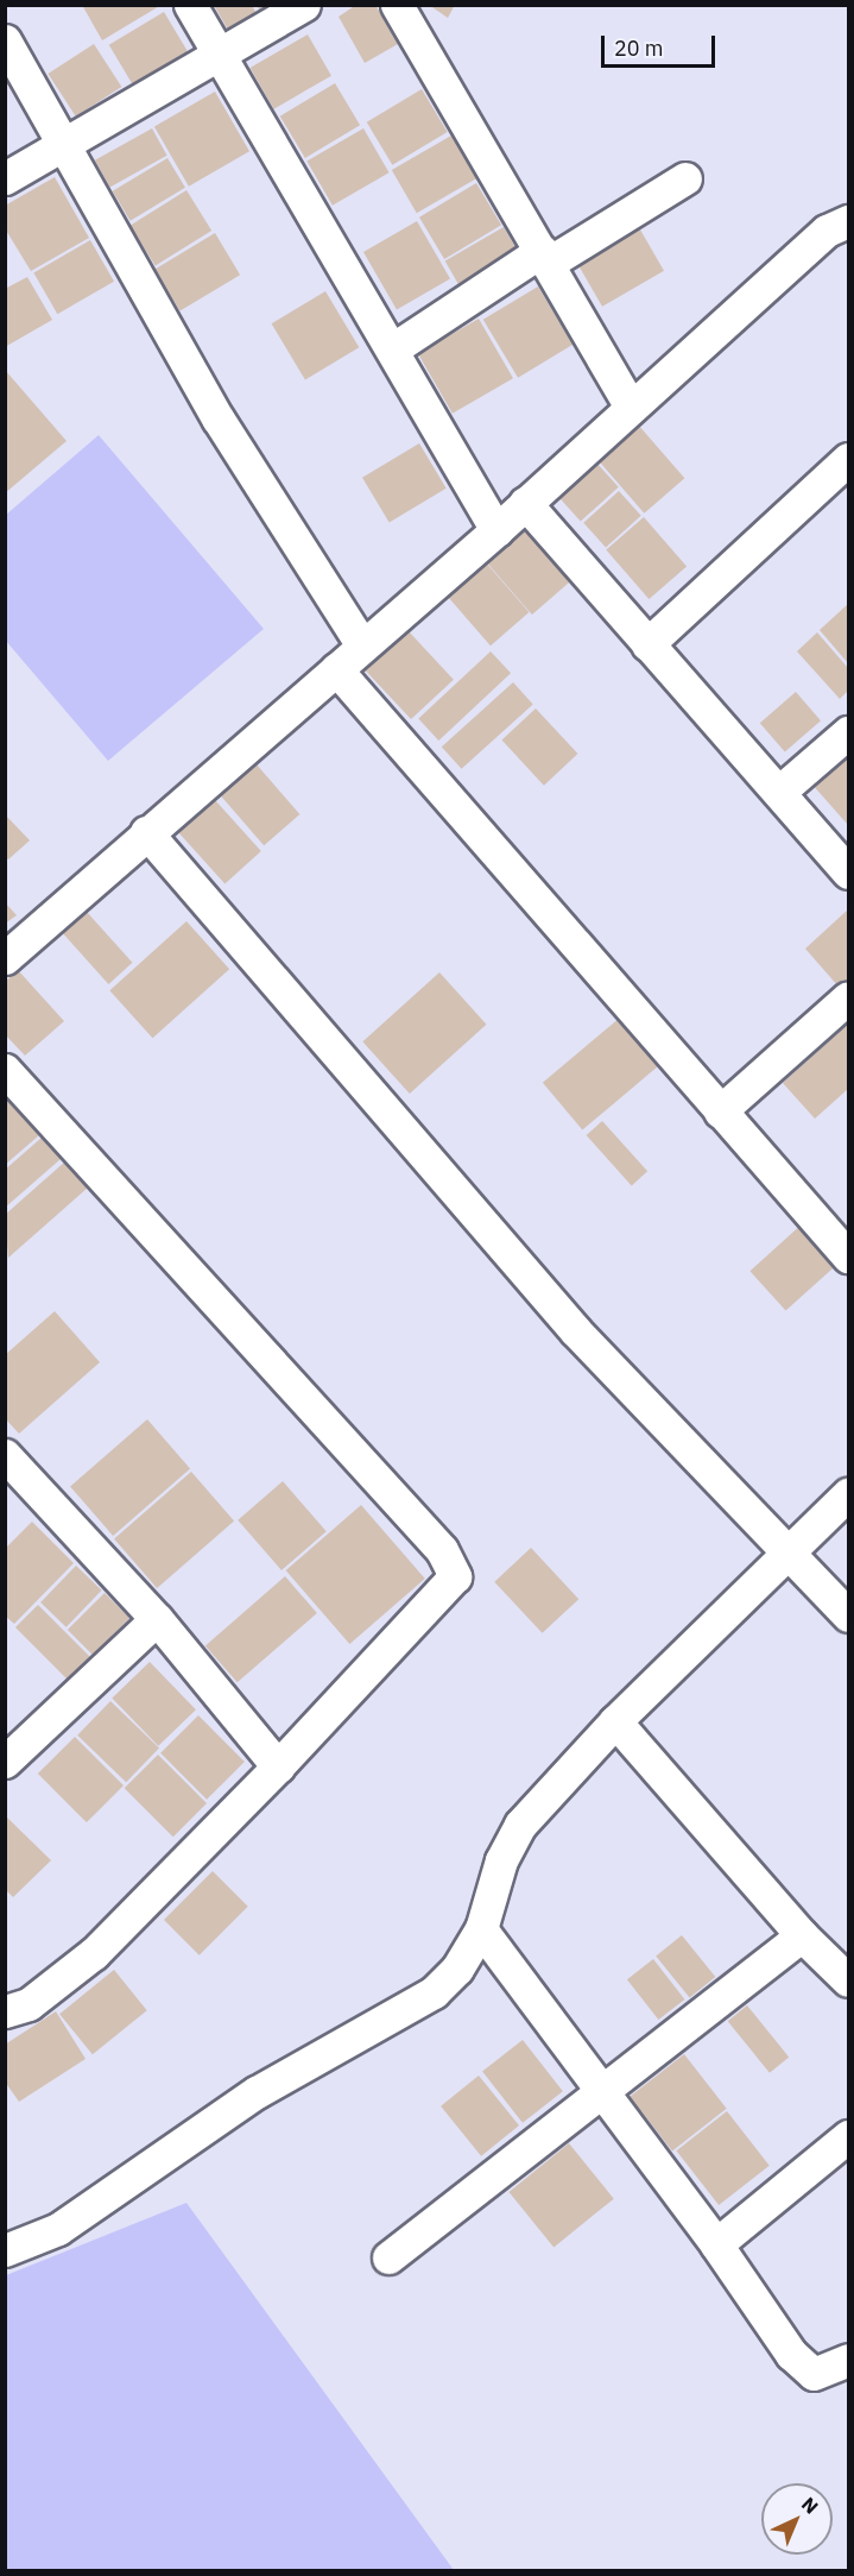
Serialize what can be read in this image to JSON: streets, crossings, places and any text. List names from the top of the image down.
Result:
{
  "scale_bar": "20 m",
  "north": "top right"
}
